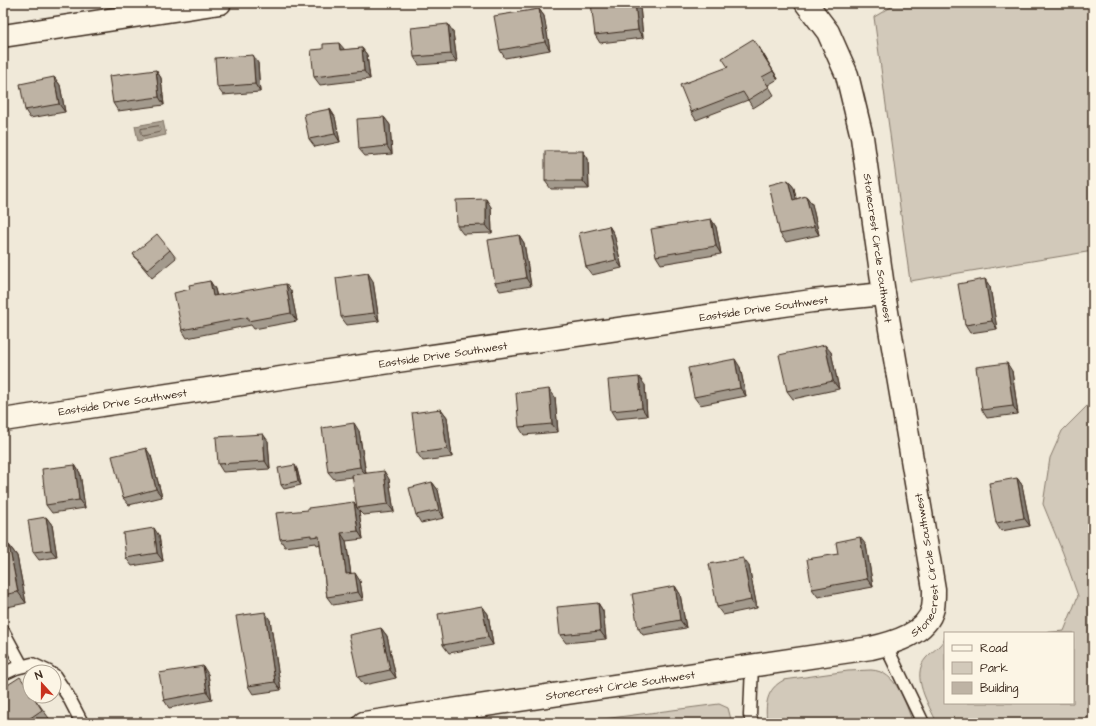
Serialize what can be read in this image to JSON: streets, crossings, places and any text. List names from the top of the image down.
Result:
{
  "streets": {
    "street": ["Stonecrest Circle Southwest", "Eastside Drive Southwest"]
  },
  "crossings": [
    ["Stonecrest Circle Southwest", "Eastside Drive Southwest"]
  ],
  "legend": ["Road", "Park", "Building"],
  "north": "top"
}
